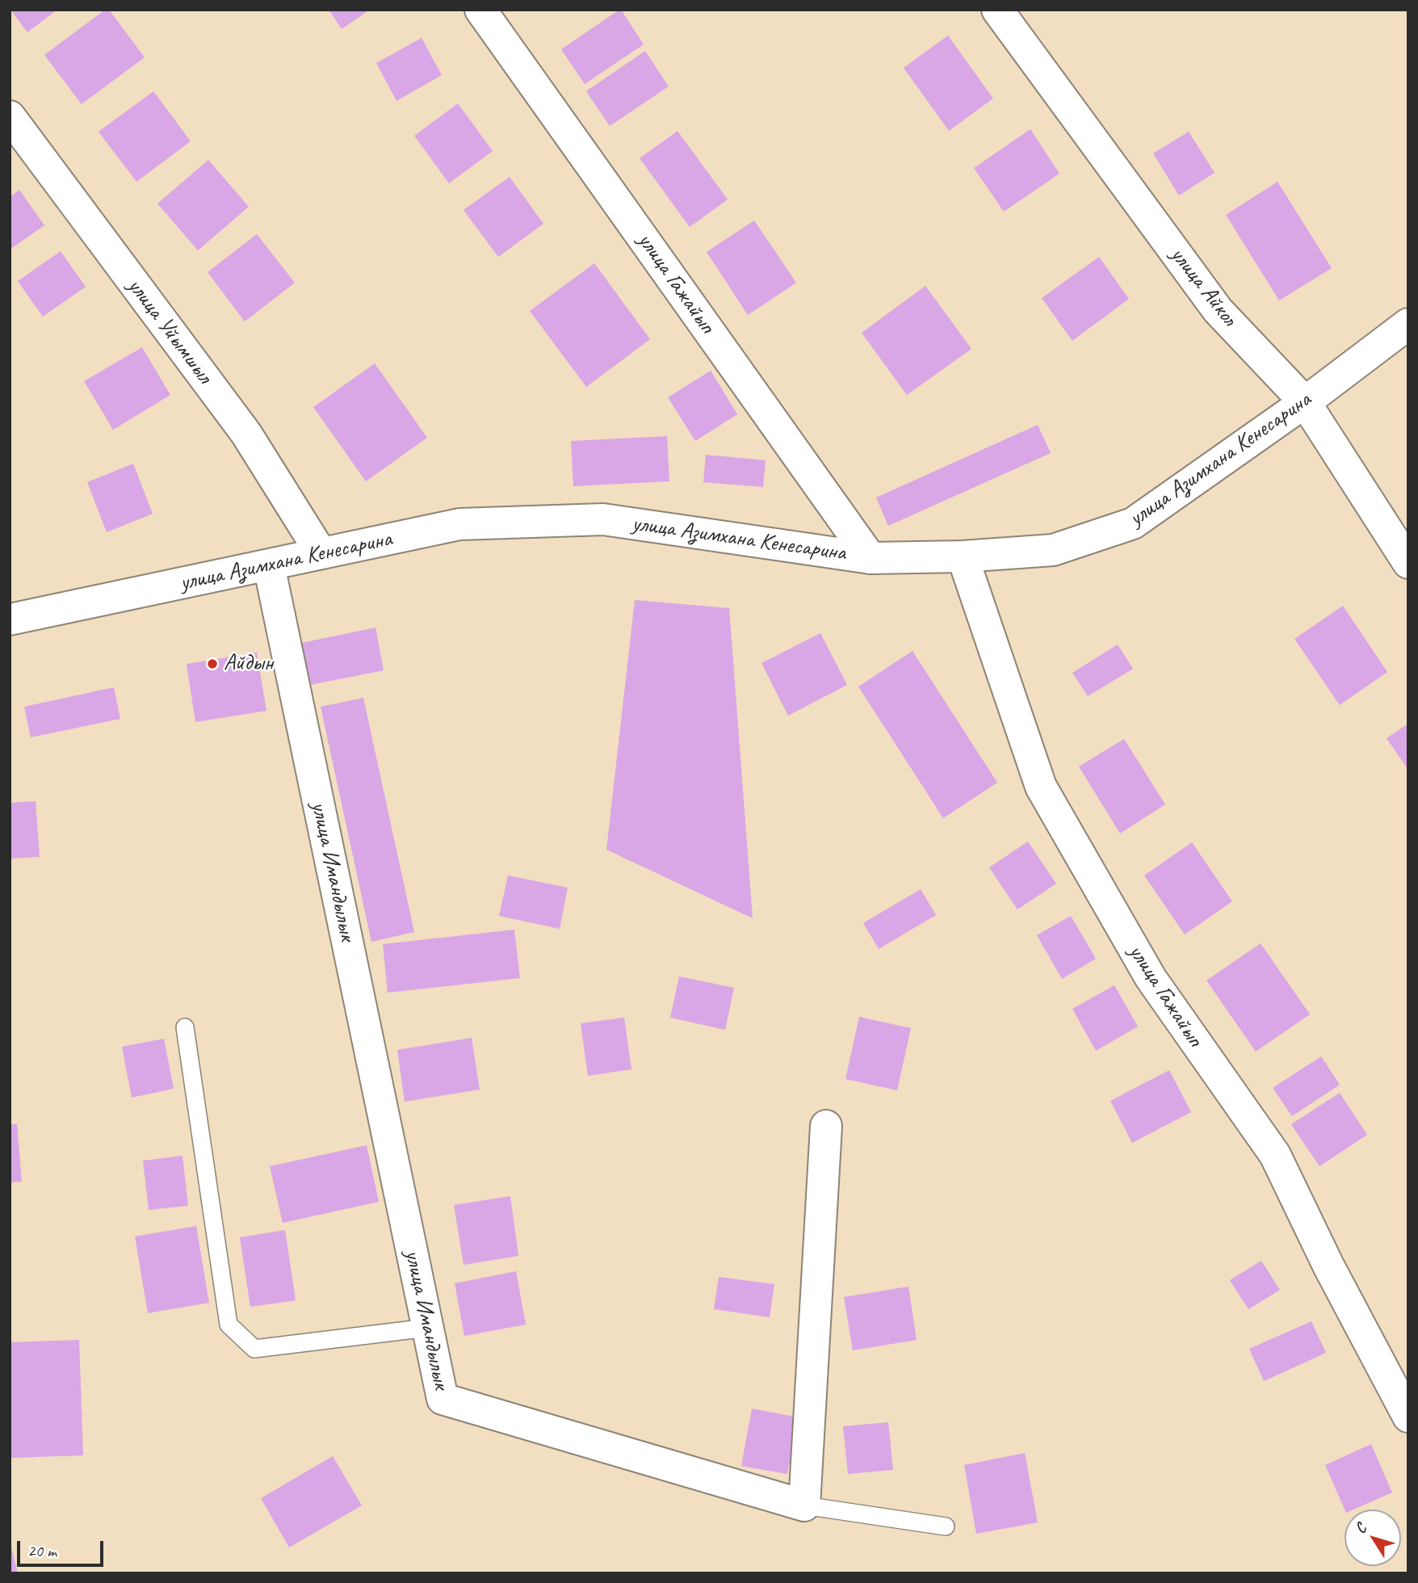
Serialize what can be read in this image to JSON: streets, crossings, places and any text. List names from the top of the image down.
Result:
{
  "streets": {
    "street": [
      "улица Гажайып",
      "улица Айкол",
      "улица Уйымшыл",
      "улица Азимхана Кенесарина",
      "улица Имандылык"
    ]
  },
  "crossings": [
    ["улица Гажайып", "улица Азимхана Кенесарина"],
    ["улица Айкол", "улица Азимхана Кенесарина"],
    ["улица Уйымшыл", "улица Азимхана Кенесарина"],
    ["улица Азимхана Кенесарина", "улица Имандылык"]
  ],
  "places": ["Айдын"],
  "scale_bar": "20 m",
  "north": "top left"
}
